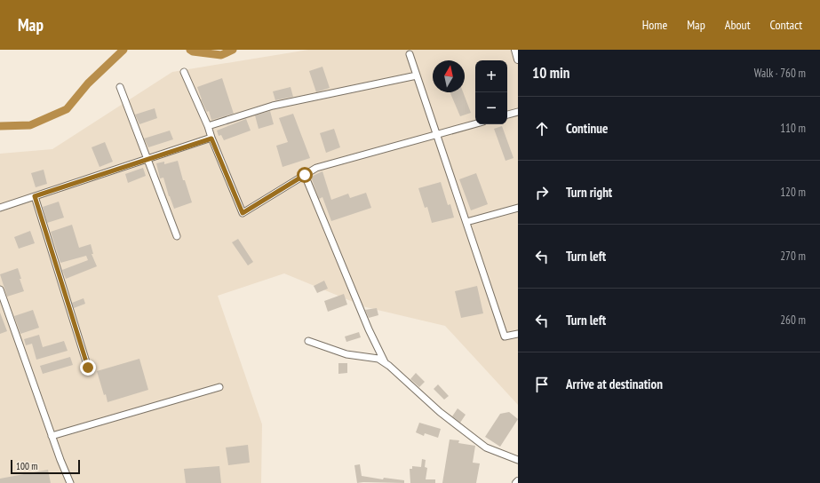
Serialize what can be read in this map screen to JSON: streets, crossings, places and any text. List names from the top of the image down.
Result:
{
  "scale_bar": "100 m",
  "north": "top",
  "page": {
    "header": "Map",
    "nav": [
      "Home",
      "Map",
      "About",
      "Contact"
    ],
    "heading": ["10 min", "Walk · 760 m"],
    "map_buttons": ["+", "−"],
    "list": [
      ["Continue", "110 m"],
      ["Turn right", "120 m"],
      ["Turn left", "270 m"],
      ["Turn left", "260 m"],
      "Arrive at destination"
    ],
    "scale": "100 m"
  }
}
